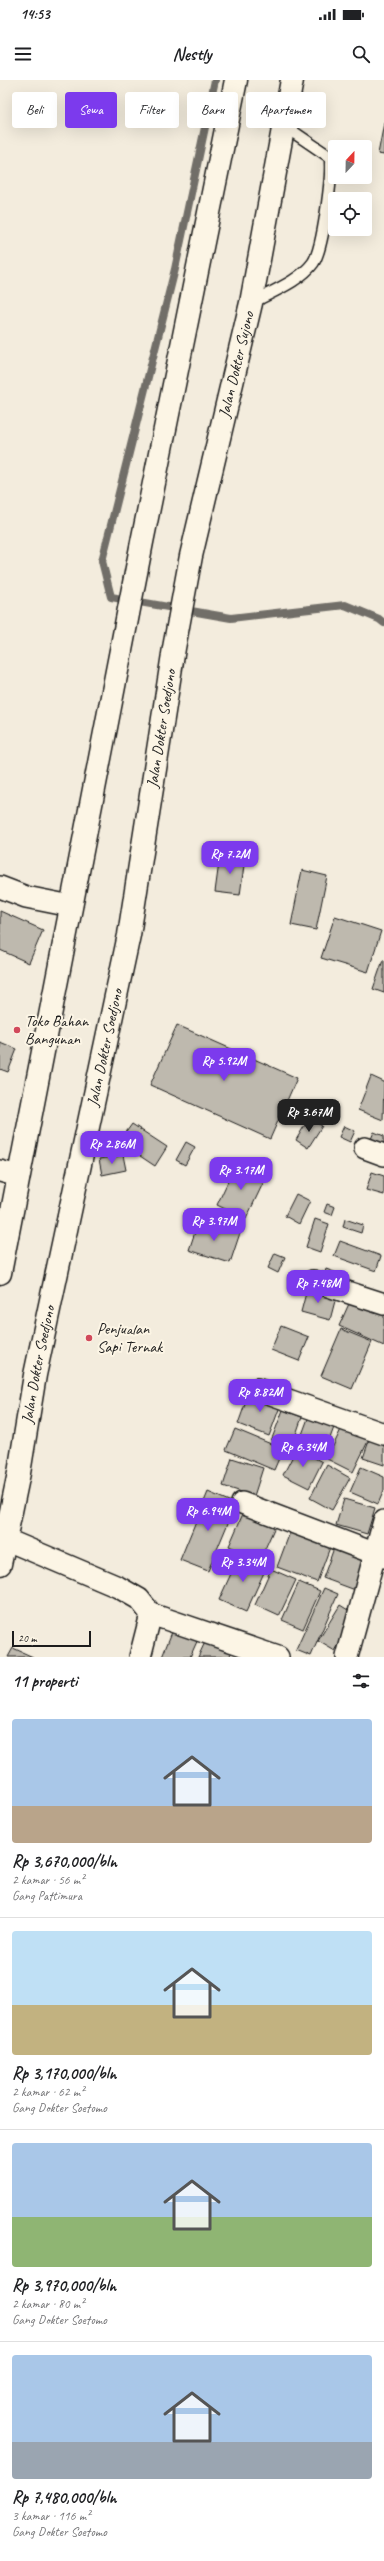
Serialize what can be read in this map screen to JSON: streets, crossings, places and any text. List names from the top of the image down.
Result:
{
  "streets": {
    "highway": ["Jalan Dokter Sujono", "Jalan Dokter Soedjono"]
  },
  "crossings": [
    ["Jalan Dokter Sujono", "Jalan Dokter Soedjono"]
  ],
  "places": ["Toko Bahan Bangunan", "Penjualan Sapi Ternak"],
  "scale_bar": "20 m",
  "north": "top",
  "page": {
    "status": "14:53",
    "header": "Nestly",
    "chip": [
      "Beli",
      "Sewa",
      "Filter",
      "Baru",
      "Apartemen"
    ],
    "price": [
      "Rp 7.2M",
      "Rp 5.92M",
      "Rp 3.67M",
      "Rp 2.86M",
      "Rp 3.17M",
      "Rp 3.97M",
      "Rp 7.48M",
      "Rp 8.82M",
      "Rp 6.34M",
      "Rp 6.94M",
      "Rp 3.34M"
    ],
    "scale": "20 m",
    "heading": "11 properti",
    "list": [
      {
        "name": "Rp 3,670,000/bln",
        "note": "2 kamar · 56 m² · Gang Pattimura"
      },
      {
        "name": "Rp 3,170,000/bln",
        "note": "2 kamar · 62 m² · Gang Dokter Soetomo"
      },
      {
        "name": "Rp 3,970,000/bln",
        "note": "2 kamar · 80 m² · Gang Dokter Soetomo"
      },
      {
        "name": "Rp 7,480,000/bln",
        "note": "3 kamar · 116 m² · Gang Dokter Soetomo"
      }
    ]
  }
}
